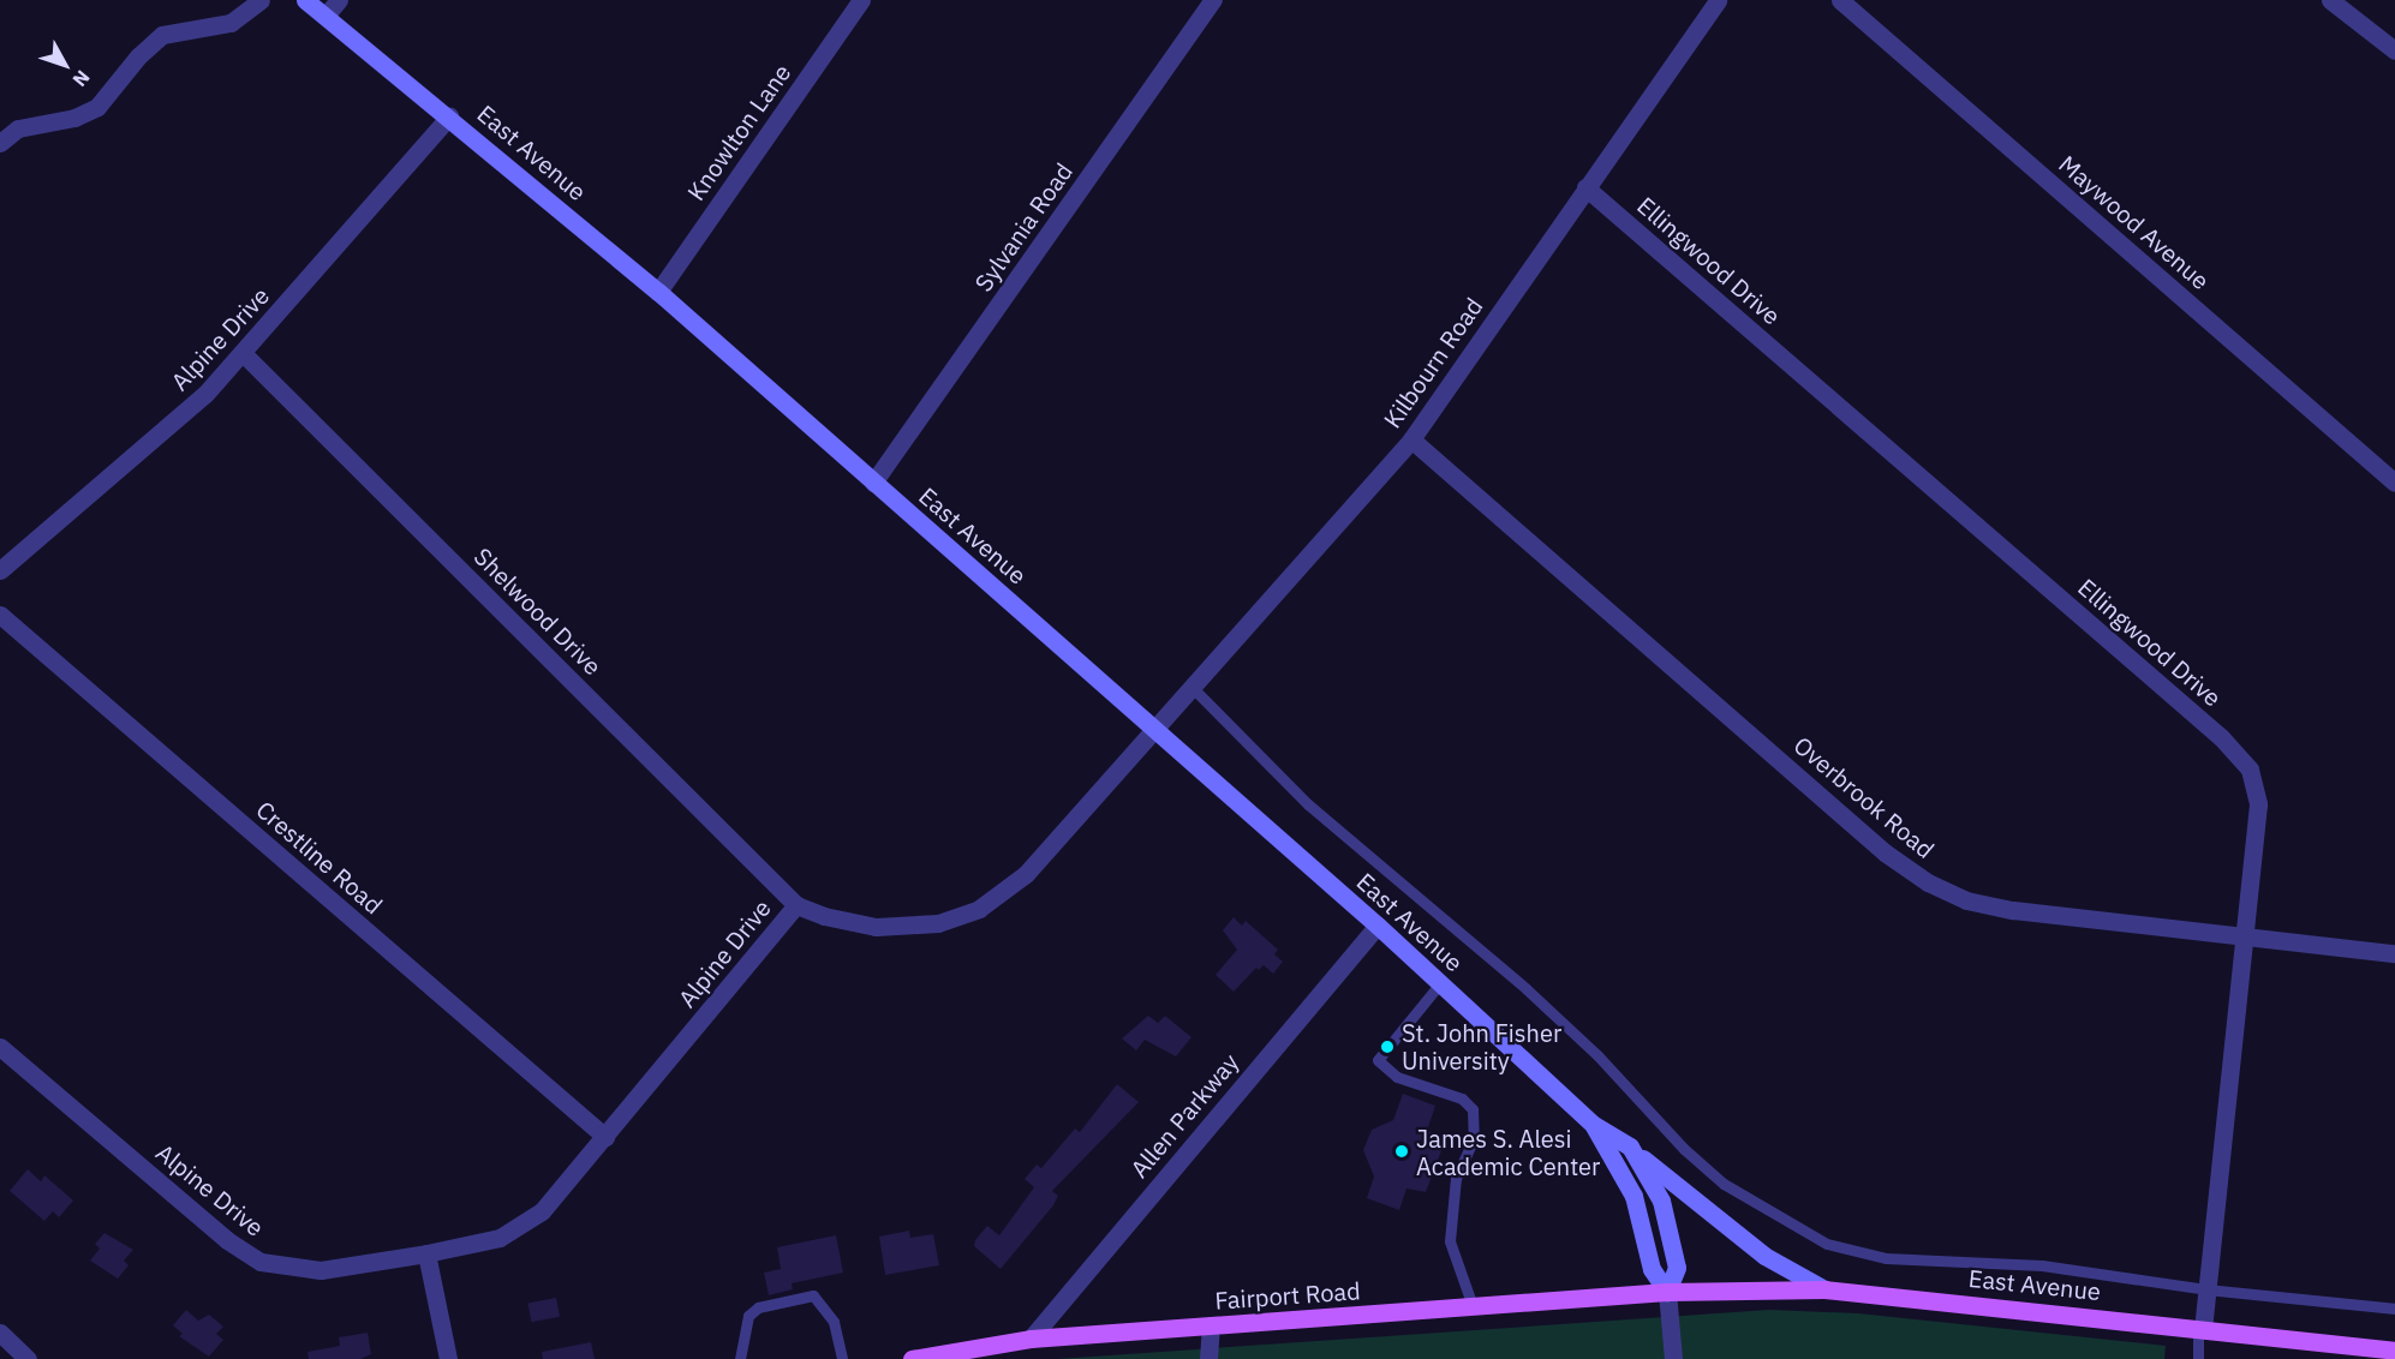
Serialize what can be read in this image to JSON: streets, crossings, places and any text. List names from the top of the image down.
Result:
{
  "streets": {
    "main road": ["East Avenue", "Fairport Road"],
    "street": [
      "Knowlton Lane",
      "Maywood Avenue",
      "Sylvania Road",
      "Ellingwood Drive",
      "Alpine Drive",
      "Kilbourn Road",
      "Shelwood Drive",
      "Overbrook Road",
      "Crestline Road",
      "Allen Parkway"
    ]
  },
  "crossings": [
    ["Knowlton Lane", "East Avenue"],
    ["East Avenue", "Sylvania Road"],
    ["East Avenue", "Ellingwood Drive"],
    ["East Avenue", "Alpine Drive"],
    ["East Avenue", "Kilbourn Road"],
    ["East Avenue", "Allen Parkway"],
    ["East Avenue", "Fairport Road"],
    ["Ellingwood Drive", "Kilbourn Road"],
    ["Ellingwood Drive", "Overbrook Road"],
    ["Alpine Drive", "Kilbourn Road"],
    ["Alpine Drive", "Shelwood Drive"],
    ["Alpine Drive", "Crestline Road"],
    ["Kilbourn Road", "Overbrook Road"],
    ["Allen Parkway", "Fairport Road"]
  ],
  "places": ["St. John Fisher University", "James S. Alesi Academic Center"],
  "north": "bottom right"
}
